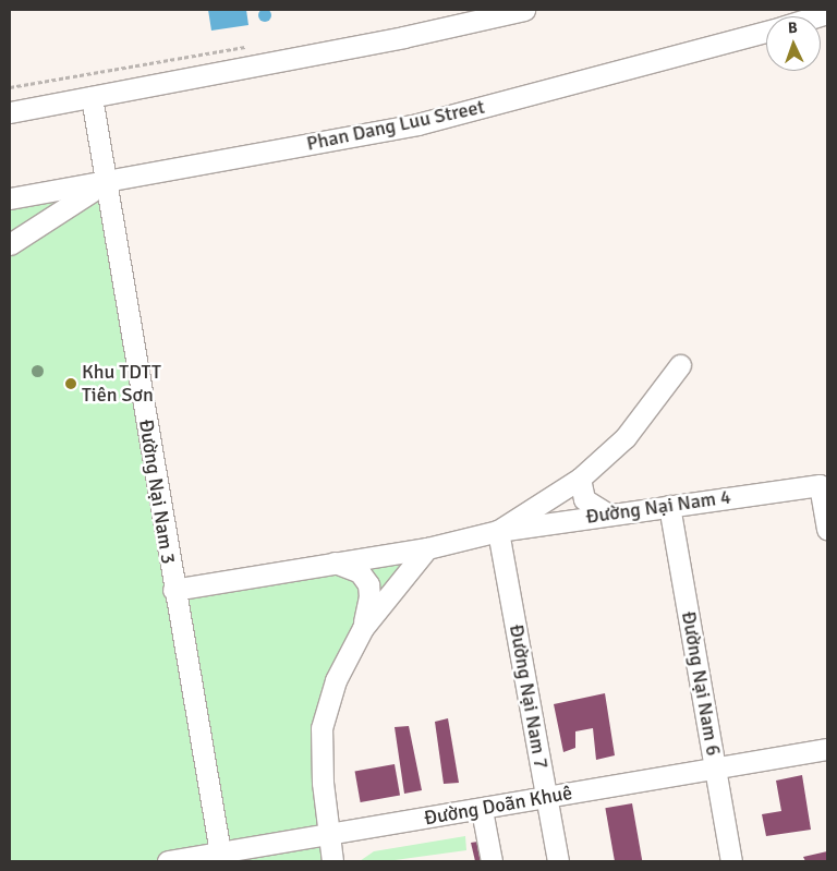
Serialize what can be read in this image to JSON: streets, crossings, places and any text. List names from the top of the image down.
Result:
{
  "streets": {
    "street": [
      "Phan Dang Luu Street",
      "Đường Nại Nam 3",
      "Đường Nại Nam 4",
      "Đường Nại Nam 6",
      "Đường Nại Nam 7",
      "Đường Doãn Khuê"
    ]
  },
  "crossings": [
    ["Phan Dang Luu Street", "Đường Nại Nam 3"],
    ["Đường Nại Nam 3", "Đường Doãn Khuê"],
    ["Đường Nại Nam 4", "Đường Nại Nam 6"],
    ["Đường Nại Nam 4", "Đường Nại Nam 7"],
    ["Đường Nại Nam 6", "Đường Doãn Khuê"],
    ["Đường Nại Nam 7", "Đường Doãn Khuê"]
  ],
  "places": ["Khu TDTT Tiên Sơn"],
  "north": "top"
}
